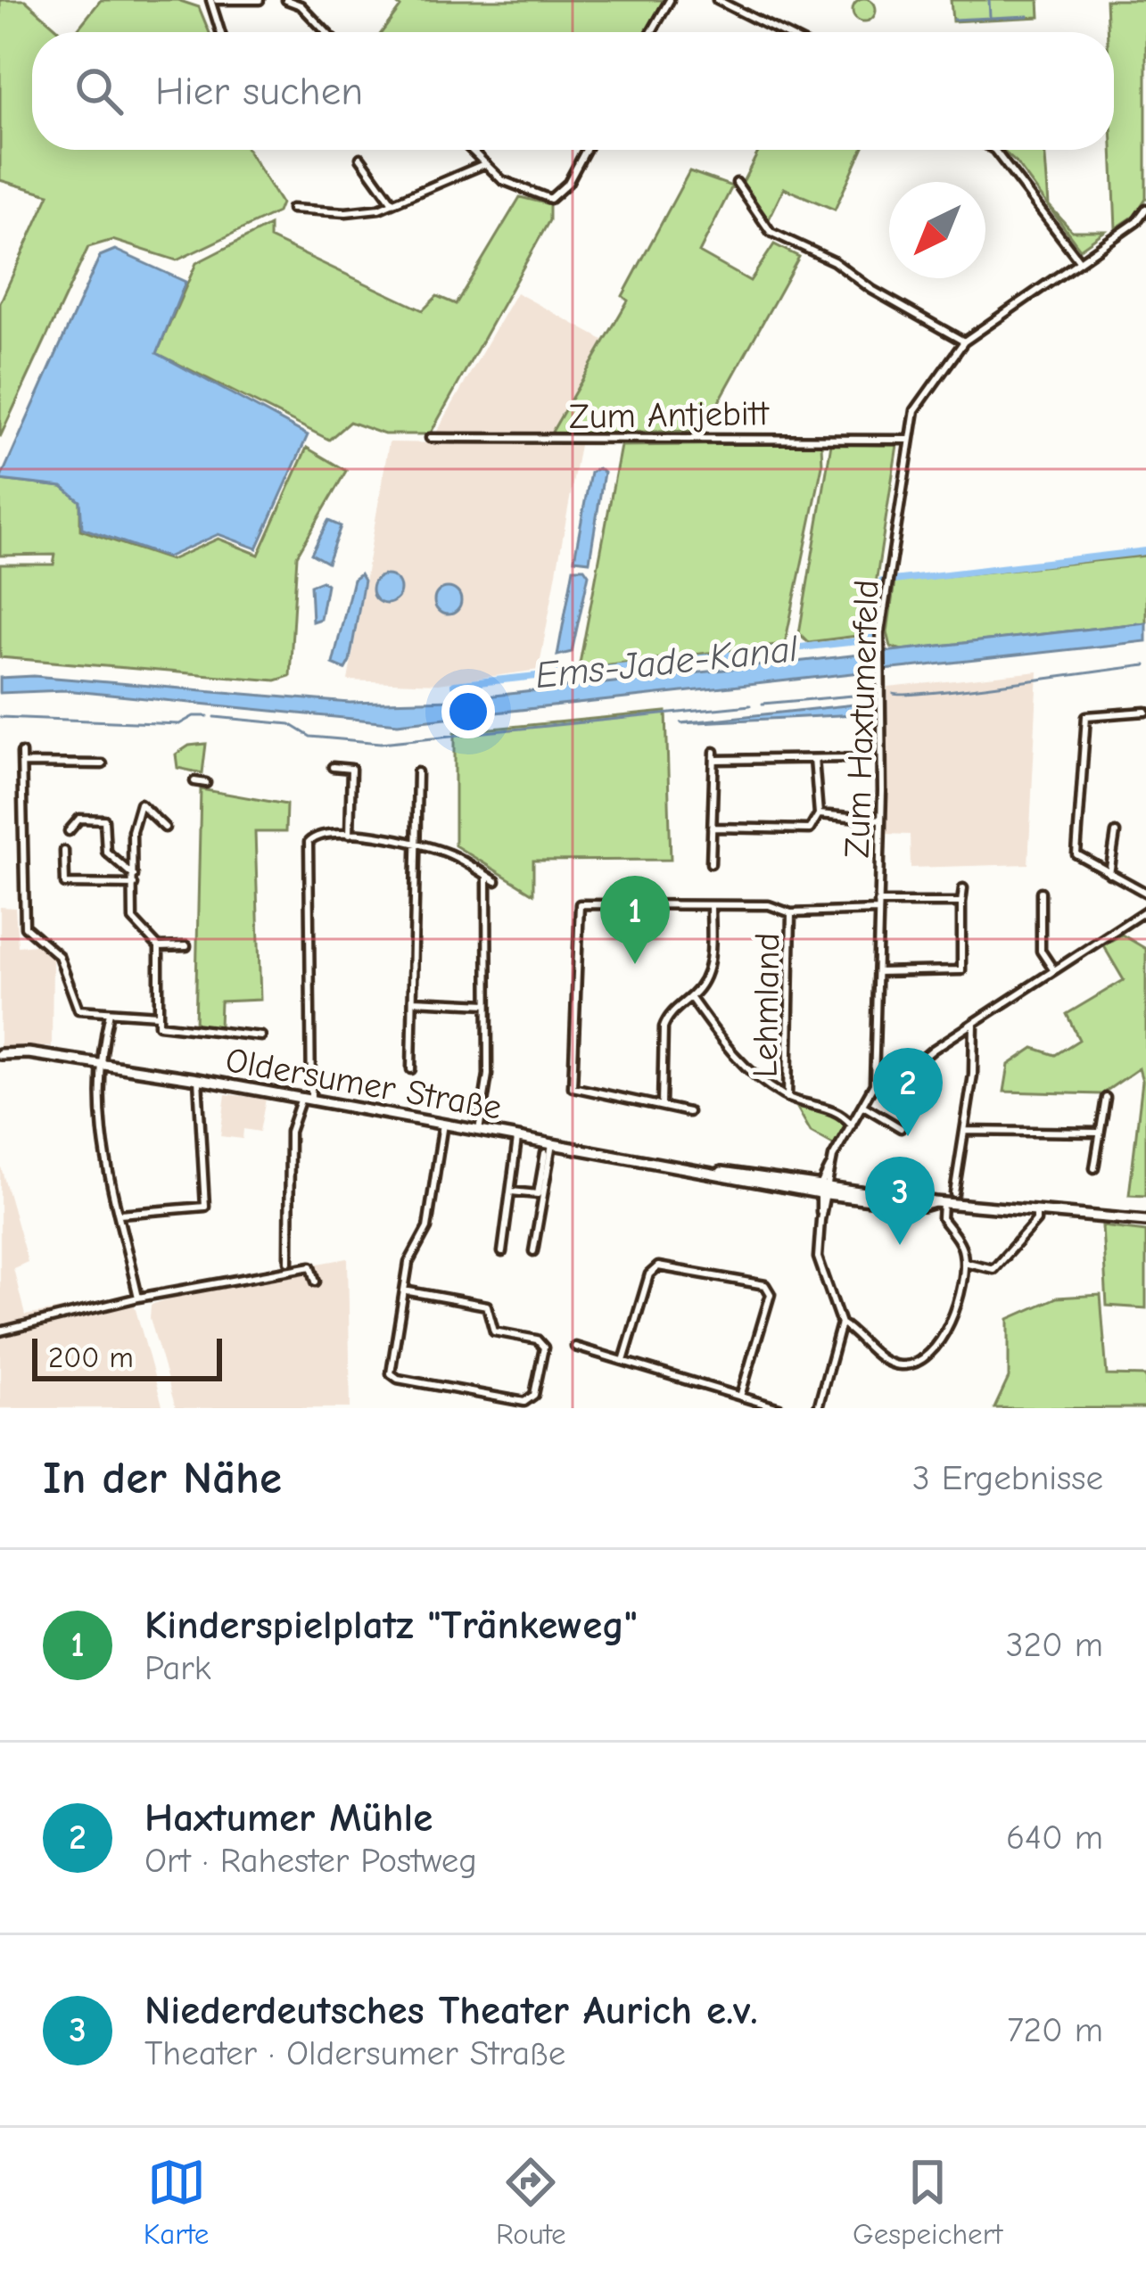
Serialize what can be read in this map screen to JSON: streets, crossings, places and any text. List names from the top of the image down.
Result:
{
  "streets": {
    "main road": ["Oldersumer Straße"],
    "street": ["Zum Antjebitt", "Zum Haxtumerfeld", "Lehmland"]
  },
  "crossings": [
    ["Zum Antjebitt", "Zum Haxtumerfeld"]
  ],
  "water": ["Ems-Jade-Kanal"],
  "scale_bar": "200 m",
  "north": "bottom left",
  "page": {
    "search": "Hier suchen",
    "pins": ["1", "2", "3"],
    "scale": "200 m",
    "heading": ["In der Nähe", "3 Ergebnisse"],
    "list": [
      {
        "mark": "1",
        "name": "Kinderspielplatz \"Tränkeweg\"",
        "note": "Park",
        "value": "320 m"
      },
      {
        "mark": "2",
        "name": "Haxtumer Mühle",
        "note": "Ort · Rahester Postweg",
        "value": "640 m"
      },
      {
        "mark": "3",
        "name": "Niederdeutsches Theater Aurich e.v.",
        "note": "Theater · Oldersumer Straße",
        "value": "720 m"
      }
    ],
    "nav": ["Karte", "Route", "Gespeichert"]
  }
}
